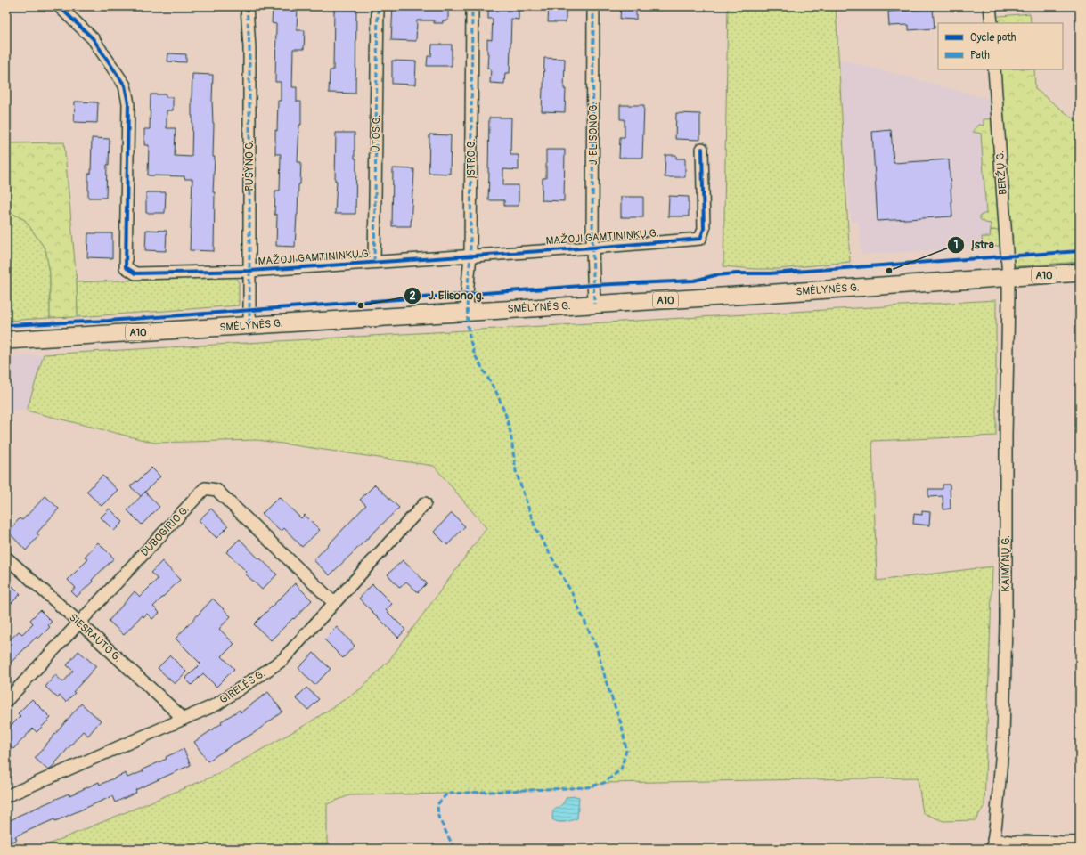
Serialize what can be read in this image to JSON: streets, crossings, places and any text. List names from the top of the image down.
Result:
{
  "streets": {
    "highway": ["A10", "SMĖLYNĖS G."],
    "street": [
      "ŪTOS G.",
      "J. ELISONO G.",
      "ĮSTRO G.",
      "PUŠYNO G.",
      "BERŽŲ G.",
      "MAŽOJI GAMTININKŲ G.",
      "DUBOGIRIO G.",
      "KAIMYNŲ G.",
      "SIESRAUTO G.",
      "GIRELĖS G."
    ]
  },
  "crossings": [
    ["ŪTOS G.", "MAŽOJI GAMTININKŲ G."],
    ["J. ELISONO G.", "MAŽOJI GAMTININKŲ G."],
    ["J. ELISONO G.", "SMĖLYNĖS G."],
    ["ĮSTRO G.", "MAŽOJI GAMTININKŲ G."],
    ["ĮSTRO G.", "SMĖLYNĖS G."],
    ["PUŠYNO G.", "MAŽOJI GAMTININKŲ G."],
    ["PUŠYNO G.", "SMĖLYNĖS G."],
    ["BERŽŲ G.", "A10"],
    ["BERŽŲ G.", "SMĖLYNĖS G."],
    ["BERŽŲ G.", "KAIMYNŲ G."],
    ["A10", "SMĖLYNĖS G."],
    ["A10", "KAIMYNŲ G."],
    ["SMĖLYNĖS G.", "KAIMYNŲ G."],
    ["DUBOGIRIO G.", "SIESRAUTO G."],
    ["DUBOGIRIO G.", "GIRELĖS G."],
    ["SIESRAUTO G.", "GIRELĖS G."]
  ],
  "places": ["Įstra", "J. Elisono g."],
  "legend": ["Cycle path", "Path"]
}
